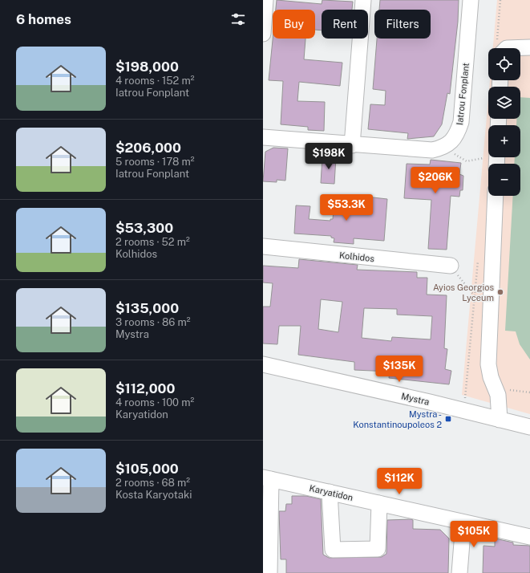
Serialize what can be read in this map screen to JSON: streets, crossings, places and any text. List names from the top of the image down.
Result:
{
  "streets": {
    "street": [
      "Iatrou Fonplant",
      "Kolhidos",
      "Mystra",
      "Karyatidon"
    ]
  },
  "places": {
    "other": ["Ayios Georgios Lyceum"],
    "transit": ["Mystra - Konstantinoupoleos 2"]
  },
  "page": {
    "heading": "6 homes",
    "chip": ["Buy", "Rent", "Filters"],
    "list": [
      {
        "name": "$198,000",
        "note": "4 rooms · 152 m² · Iatrou Fonplant"
      },
      {
        "name": "$206,000",
        "note": "5 rooms · 178 m² · Iatrou Fonplant"
      },
      {
        "name": "$53,300",
        "note": "2 rooms · 52 m² · Kolhidos"
      },
      {
        "name": "$135,000",
        "note": "3 rooms · 86 m² · Mystra"
      },
      {
        "name": "$112,000",
        "note": "4 rooms · 100 m² · Karyatidon"
      },
      {
        "name": "$105,000",
        "note": "2 rooms · 68 m² · Kosta Karyotaki"
      }
    ],
    "map_buttons": ["+", "−"],
    "price": [
      "$198K",
      "$206K",
      "$53.3K",
      "$135K",
      "$112K",
      "$105K"
    ]
  }
}
